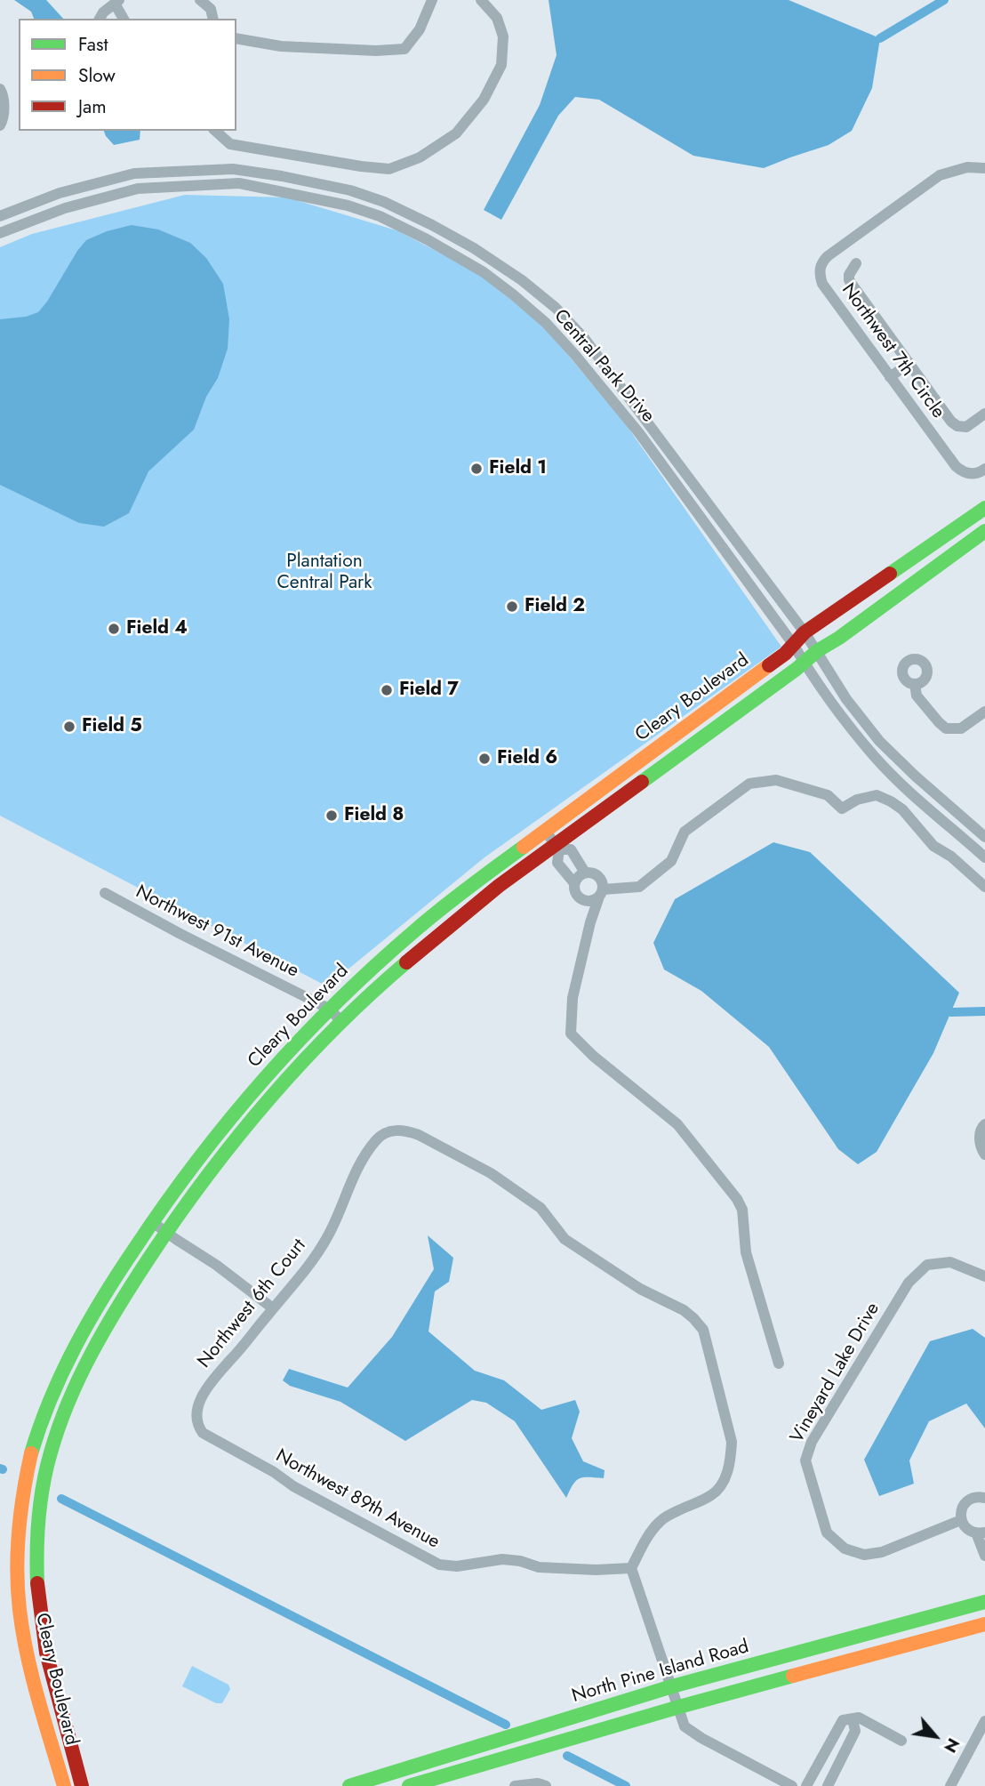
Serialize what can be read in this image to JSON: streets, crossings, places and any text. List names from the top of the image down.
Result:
{
  "streets": {
    "street": [
      "Northwest 7th Circle",
      "Central Park Drive",
      "Cleary Boulevard",
      "Northwest 91st Avenue",
      "Northwest 6th Court",
      "Vineyard Lake Drive",
      "Northwest 89th Avenue",
      "North Pine Island Road"
    ]
  },
  "crossings": [
    ["Central Park Drive", "Cleary Boulevard"],
    ["Cleary Boulevard", "Northwest 91st Avenue"],
    ["Northwest 6th Court", "Northwest 89th Avenue"]
  ],
  "parks": ["Plantation Central Park"],
  "places": [
    "Field 1",
    "Field 2",
    "Field 4",
    "Field 7",
    "Field 5",
    "Field 6",
    "Field 8"
  ],
  "legend": ["Fast", "Slow", "Jam"],
  "north": "bottom right"
}
